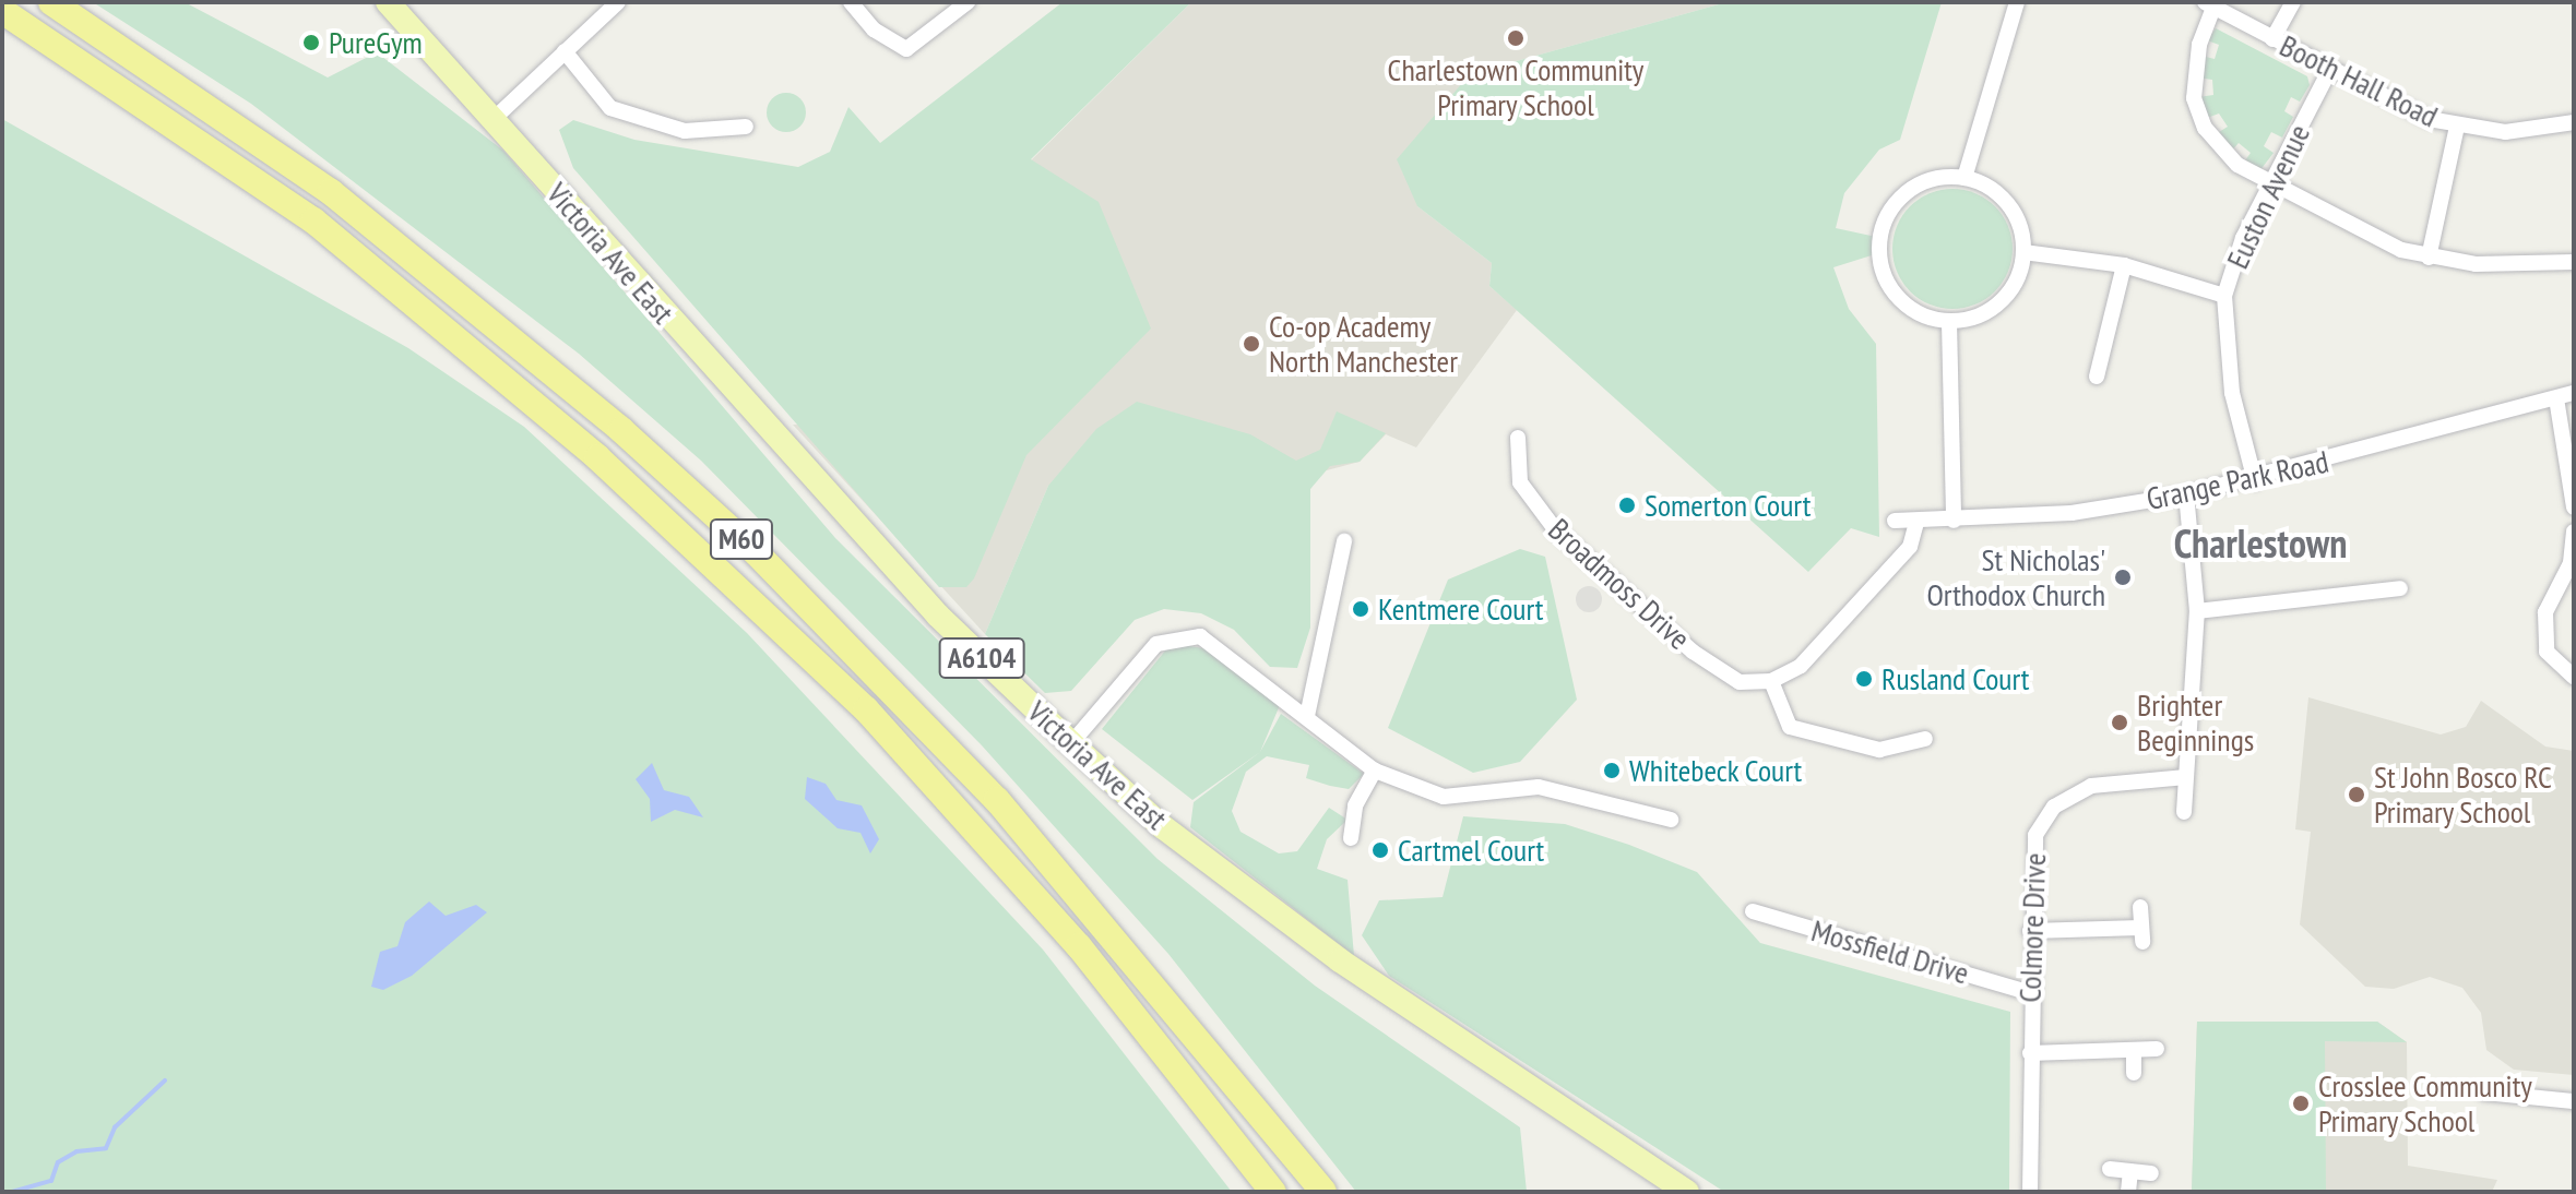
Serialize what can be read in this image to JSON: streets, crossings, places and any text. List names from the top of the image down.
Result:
{
  "streets": {
    "highway": ["M60"],
    "main road": ["Victoria Ave East", "A6104"],
    "street": [
      "Booth Hall Road",
      "Euston Avenue",
      "Grange Park Road",
      "Broadmoss Drive",
      "Colmore Drive",
      "Mossfield Drive"
    ]
  },
  "crossings": [
    ["Booth Hall Road", "Euston Avenue"],
    ["Euston Avenue", "Grange Park Road"],
    ["Colmore Drive", "Mossfield Drive"]
  ],
  "districts": ["Charlestown"],
  "places": [
    "Charlestown Community Primary School",
    "PureGym",
    "Co-op Academy North Manchester",
    "Somerton Court",
    "St Nicholas' Orthodox Church",
    "Kentmere Court",
    "Rusland Court",
    "Brighter Beginnings",
    "Whitebeck Court",
    "St John Bosco RC Primary School",
    "Cartmel Court",
    "Crosslee Community Primary School"
  ]
}
